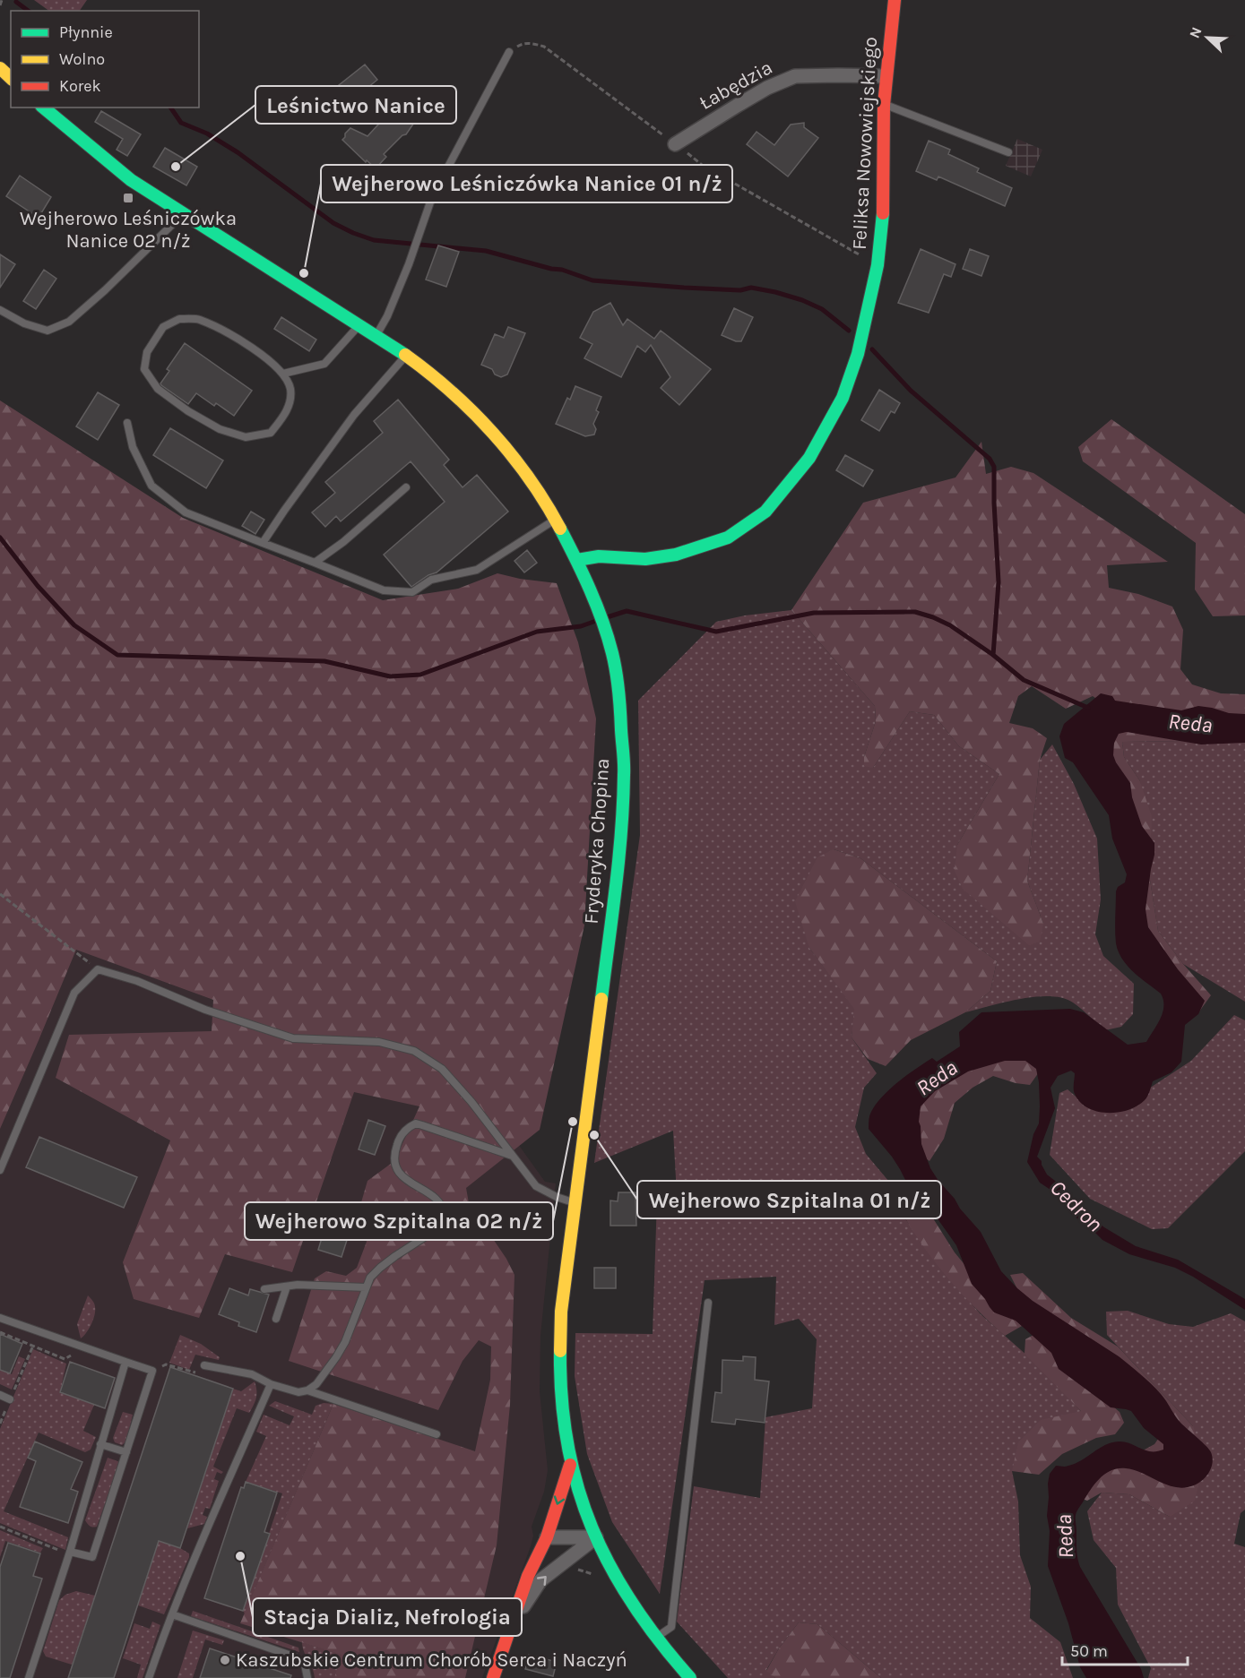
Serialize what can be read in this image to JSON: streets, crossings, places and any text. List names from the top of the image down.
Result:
{
  "streets": {
    "street": ["Łabędzia", "Feliksa Nowowiejskiego", "Fryderyka Chopina"]
  },
  "crossings": [
    ["Łabędzia", "Feliksa Nowowiejskiego"],
    ["Feliksa Nowowiejskiego", "Fryderyka Chopina"]
  ],
  "water": ["Reda", "Cedron"],
  "places": {
    "other": [
      "Leśnictwo Nanice",
      "Wejherowo Leśniczówka Nanice 01 n/ż",
      "Wejherowo Szpitalna 02 n/ż",
      "Wejherowo Szpitalna 01 n/ż",
      "Stacja Dializ, Nefrologia",
      "Kaszubskie Centrum Chorób Serca i Naczyń"
    ],
    "transit": ["Wejherowo Leśniczówka Nanice 02 n/ż"]
  },
  "legend": ["Płynnie", "Wolno", "Korek"],
  "scale_bar": "50 m",
  "north": "top left"
}
